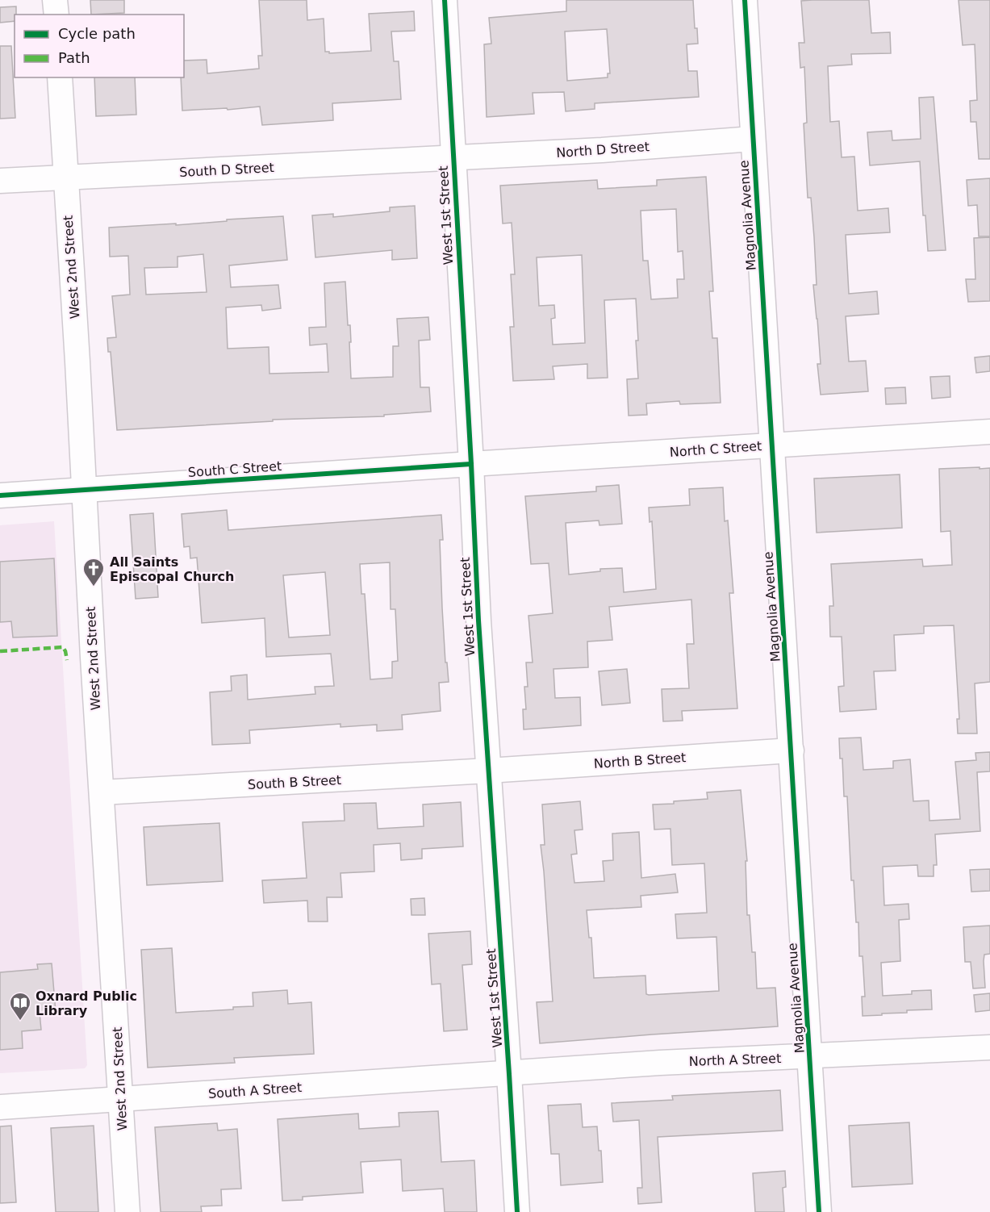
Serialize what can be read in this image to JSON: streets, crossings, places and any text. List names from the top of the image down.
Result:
{
  "streets": {
    "street": [
      "North D Street",
      "South D Street",
      "West 1st Street",
      "Magnolia Avenue",
      "West 2nd Street",
      "North C Street",
      "South C Street",
      "North B Street",
      "South B Street",
      "North A Street",
      "South A Street"
    ]
  },
  "crossings": [
    ["North D Street", "South D Street"],
    ["North D Street", "West 1st Street"],
    ["North D Street", "Magnolia Avenue"],
    ["South D Street", "West 1st Street"],
    ["South D Street", "West 2nd Street"],
    ["West 1st Street", "North C Street"],
    ["West 1st Street", "South C Street"],
    ["West 1st Street", "North B Street"],
    ["West 1st Street", "South B Street"],
    ["West 1st Street", "North A Street"],
    ["West 1st Street", "South A Street"],
    ["Magnolia Avenue", "North C Street"],
    ["Magnolia Avenue", "North B Street"],
    ["Magnolia Avenue", "North A Street"],
    ["West 2nd Street", "South C Street"],
    ["West 2nd Street", "South B Street"],
    ["West 2nd Street", "South A Street"],
    ["North C Street", "South C Street"],
    ["North B Street", "South B Street"],
    ["North A Street", "South A Street"]
  ],
  "places": {
    "church": ["All Saints Episcopal Church"],
    "library": ["Oxnard Public Library"]
  },
  "legend": ["Cycle path", "Path"]
}
